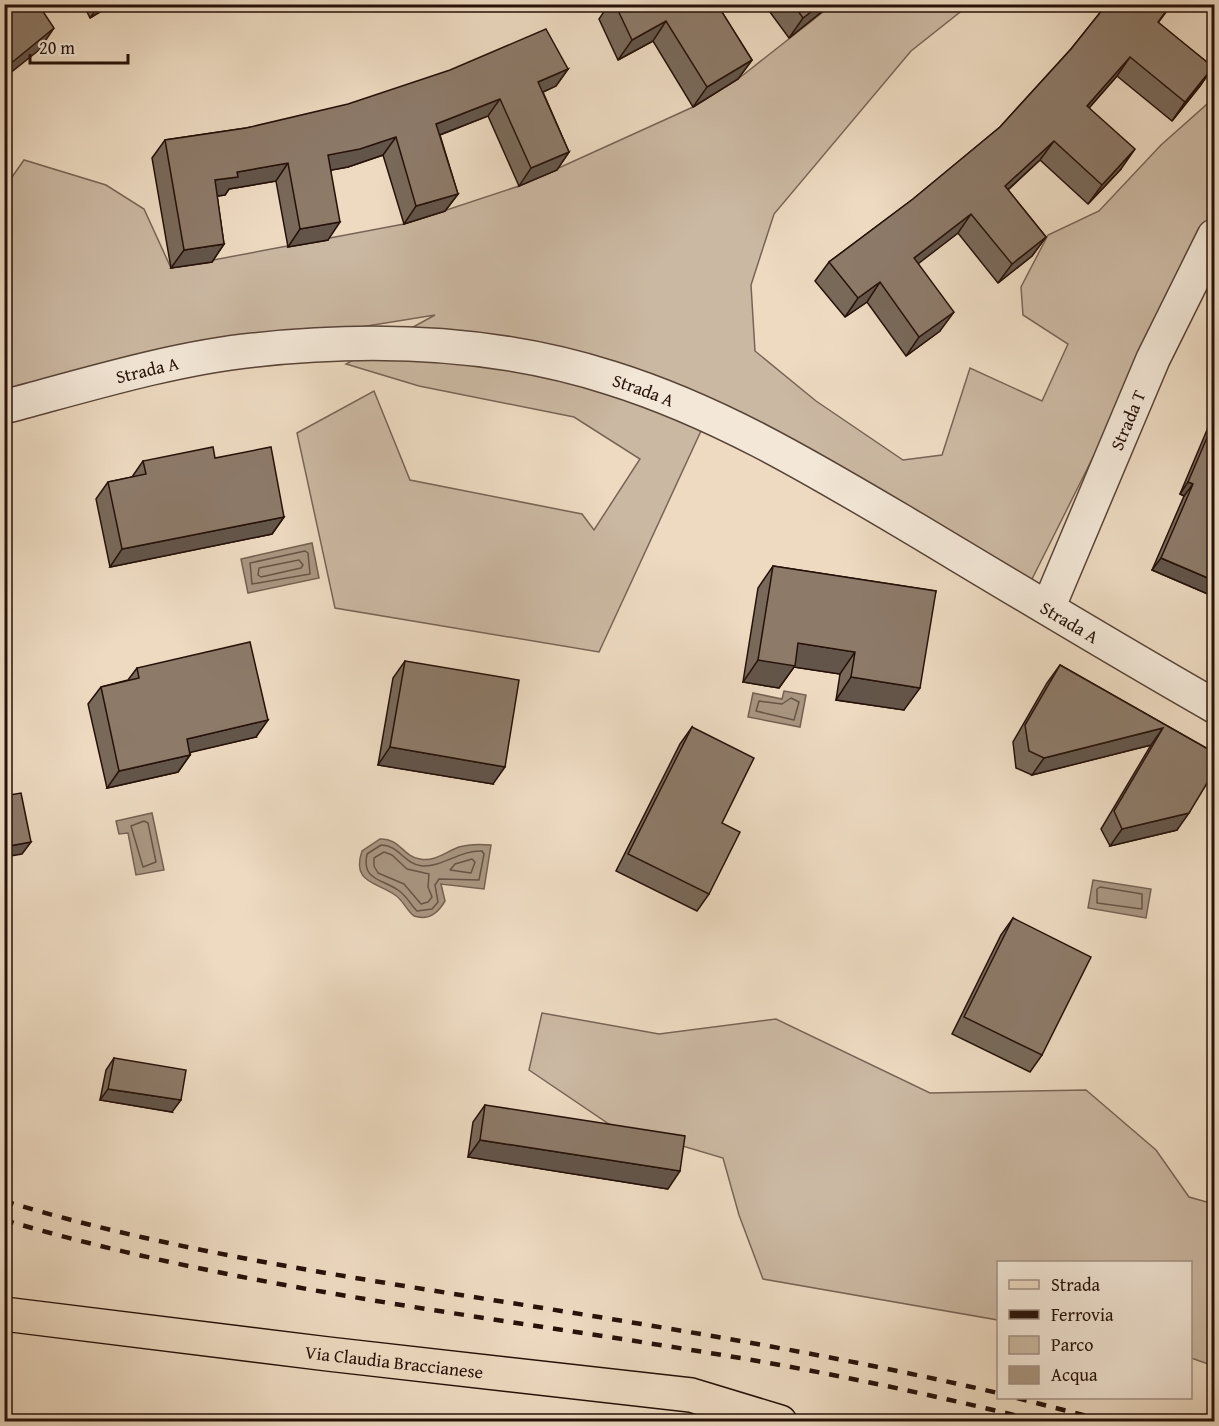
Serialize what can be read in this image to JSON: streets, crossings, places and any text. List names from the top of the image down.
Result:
{
  "streets": {
    "main road": ["Via Claudia Braccianese"],
    "street": ["Strada A", "Strada T"]
  },
  "crossings": [
    ["Strada A", "Strada T"]
  ],
  "legend": [
    "Strada",
    "Ferrovia",
    "Parco",
    "Acqua"
  ],
  "scale_bar": "20 m"
}
